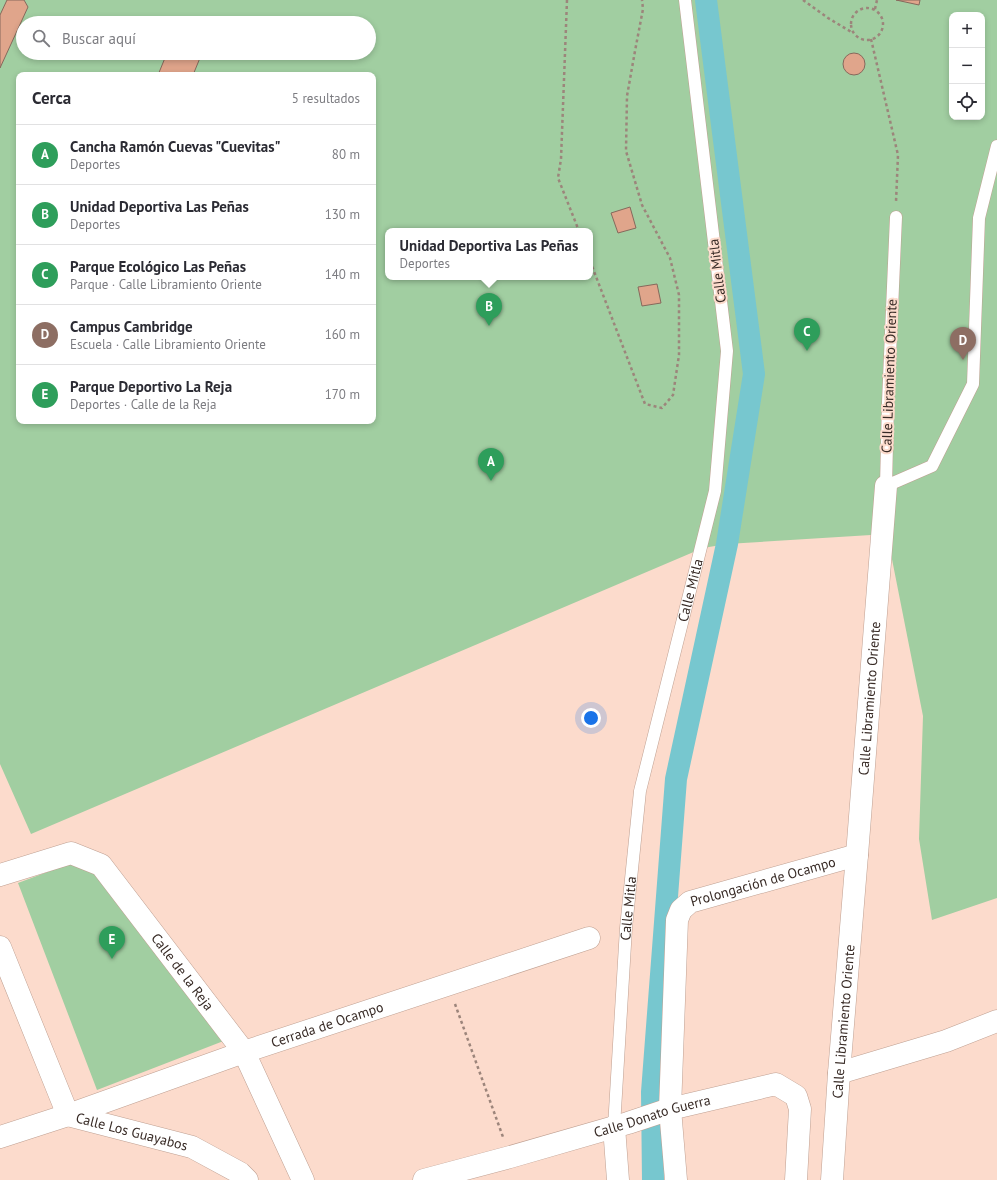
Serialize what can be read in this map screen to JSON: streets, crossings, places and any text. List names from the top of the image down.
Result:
{
  "streets": {
    "street": [
      "Calle Mitla",
      "Calle Libramiento Oriente",
      "Prolongación de Ocampo",
      "Calle de la Reja",
      "Cerrada de Ocampo",
      "Calle Donato Guerra",
      "Calle Los Guayabos"
    ]
  },
  "crossings": [
    ["Calle Mitla", "Calle Donato Guerra"],
    ["Calle Libramiento Oriente", "Prolongación de Ocampo"],
    ["Prolongación de Ocampo", "Calle Donato Guerra"],
    ["Calle de la Reja", "Cerrada de Ocampo"],
    ["Cerrada de Ocampo", "Calle Los Guayabos"]
  ],
  "page": {
    "map_buttons": ["+", "−"],
    "search": "Buscar aquí",
    "heading": ["Cerca", "5 resultados"],
    "list": [
      {
        "mark": "A",
        "name": "Cancha Ramón Cuevas \"Cuevitas\"",
        "note": "Deportes",
        "value": "80 m"
      },
      {
        "mark": "B",
        "name": "Unidad Deportiva Las Peñas",
        "note": "Deportes",
        "value": "130 m"
      },
      {
        "mark": "C",
        "name": "Parque Ecológico Las Peñas",
        "note": "Parque · Calle Libramiento Oriente",
        "value": "140 m"
      },
      {
        "mark": "D",
        "name": "Campus Cambridge",
        "note": "Escuela · Calle Libramiento Oriente",
        "value": "160 m"
      },
      {
        "mark": "E",
        "name": "Parque Deportivo La Reja",
        "note": "Deportes · Calle de la Reja",
        "value": "170 m"
      }
    ],
    "popup": ["Unidad Deportiva Las Peñas", "Deportes"],
    "pins": [
      "B",
      "C",
      "D",
      "A",
      "E"
    ]
  }
}
